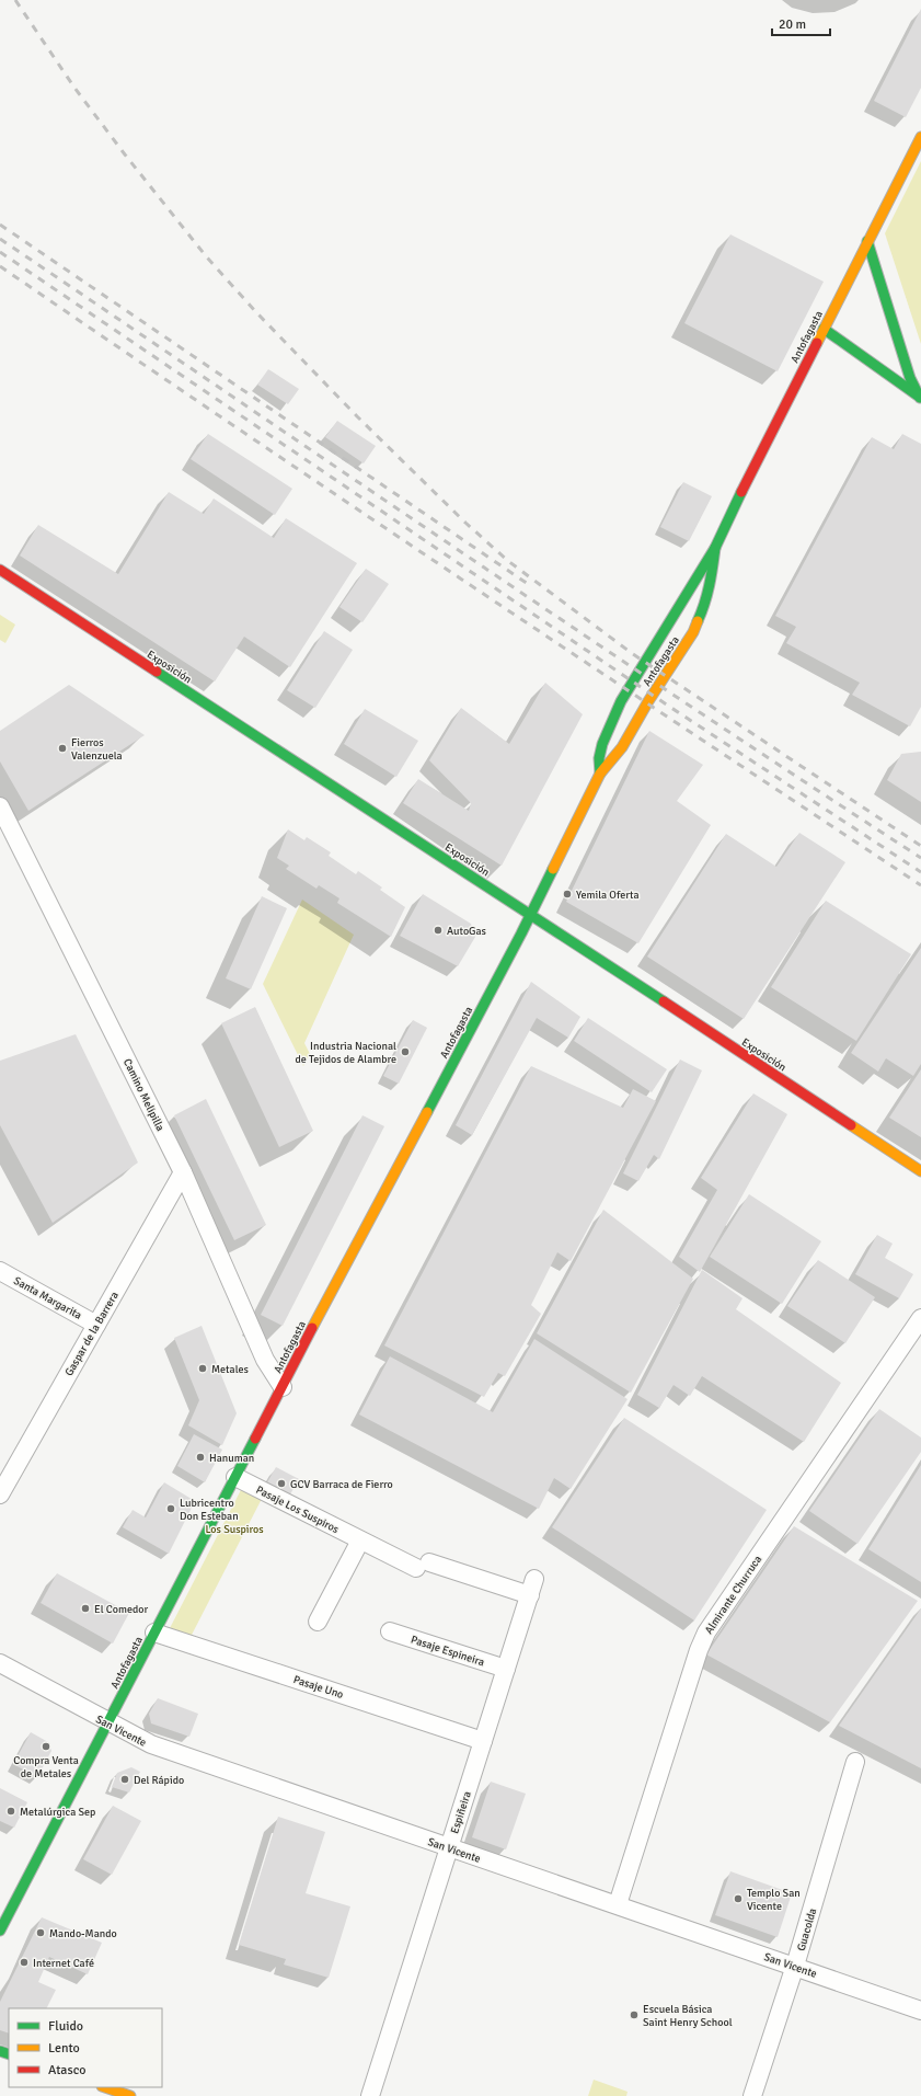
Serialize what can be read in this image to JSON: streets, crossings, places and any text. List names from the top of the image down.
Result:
{
  "streets": {
    "main road": ["Antofagasta", "Exposición"],
    "street": [
      "Camino Melipilla",
      "Santa Margarita",
      "Gaspar de la Barrera",
      "Pasaje Los Suspiros",
      "Almirante Churruca",
      "Pasaje Espineira",
      "Pasaje Uno",
      "San Vicente",
      "Espiñeira",
      "Guacolda"
    ]
  },
  "crossings": [
    ["Antofagasta", "Exposición"],
    ["Antofagasta", "Camino Melipilla"],
    ["Antofagasta", "Pasaje Los Suspiros"],
    ["Antofagasta", "Pasaje Uno"],
    ["Antofagasta", "San Vicente"],
    ["Camino Melipilla", "Gaspar de la Barrera"],
    ["Santa Margarita", "Gaspar de la Barrera"],
    ["Pasaje Los Suspiros", "Espiñeira"],
    ["Almirante Churruca", "San Vicente"],
    ["Pasaje Espineira", "Espiñeira"],
    ["Pasaje Uno", "Espiñeira"],
    ["San Vicente", "Espiñeira"],
    ["San Vicente", "Guacolda"]
  ],
  "parks": ["Los Suspiros"],
  "places": [
    "Fierros Valenzuela",
    "Yemila Oferta",
    "AutoGas",
    "Industria Nacional de Tejidos de Alambre",
    "Metales",
    "Hanuman",
    "GCV Barraca de Fierro",
    "Lubricentro Don Esteban",
    "El Comedor",
    "Compra Venta de Metales",
    "Del Rápido",
    "Metalúrgica Sep",
    "Templo San Vicente",
    "Mando-Mando",
    "Internet Café",
    "Escuela Básica Saint Henry School"
  ],
  "legend": ["Fluido", "Lento", "Atasco"],
  "scale_bar": "20 m"
}
